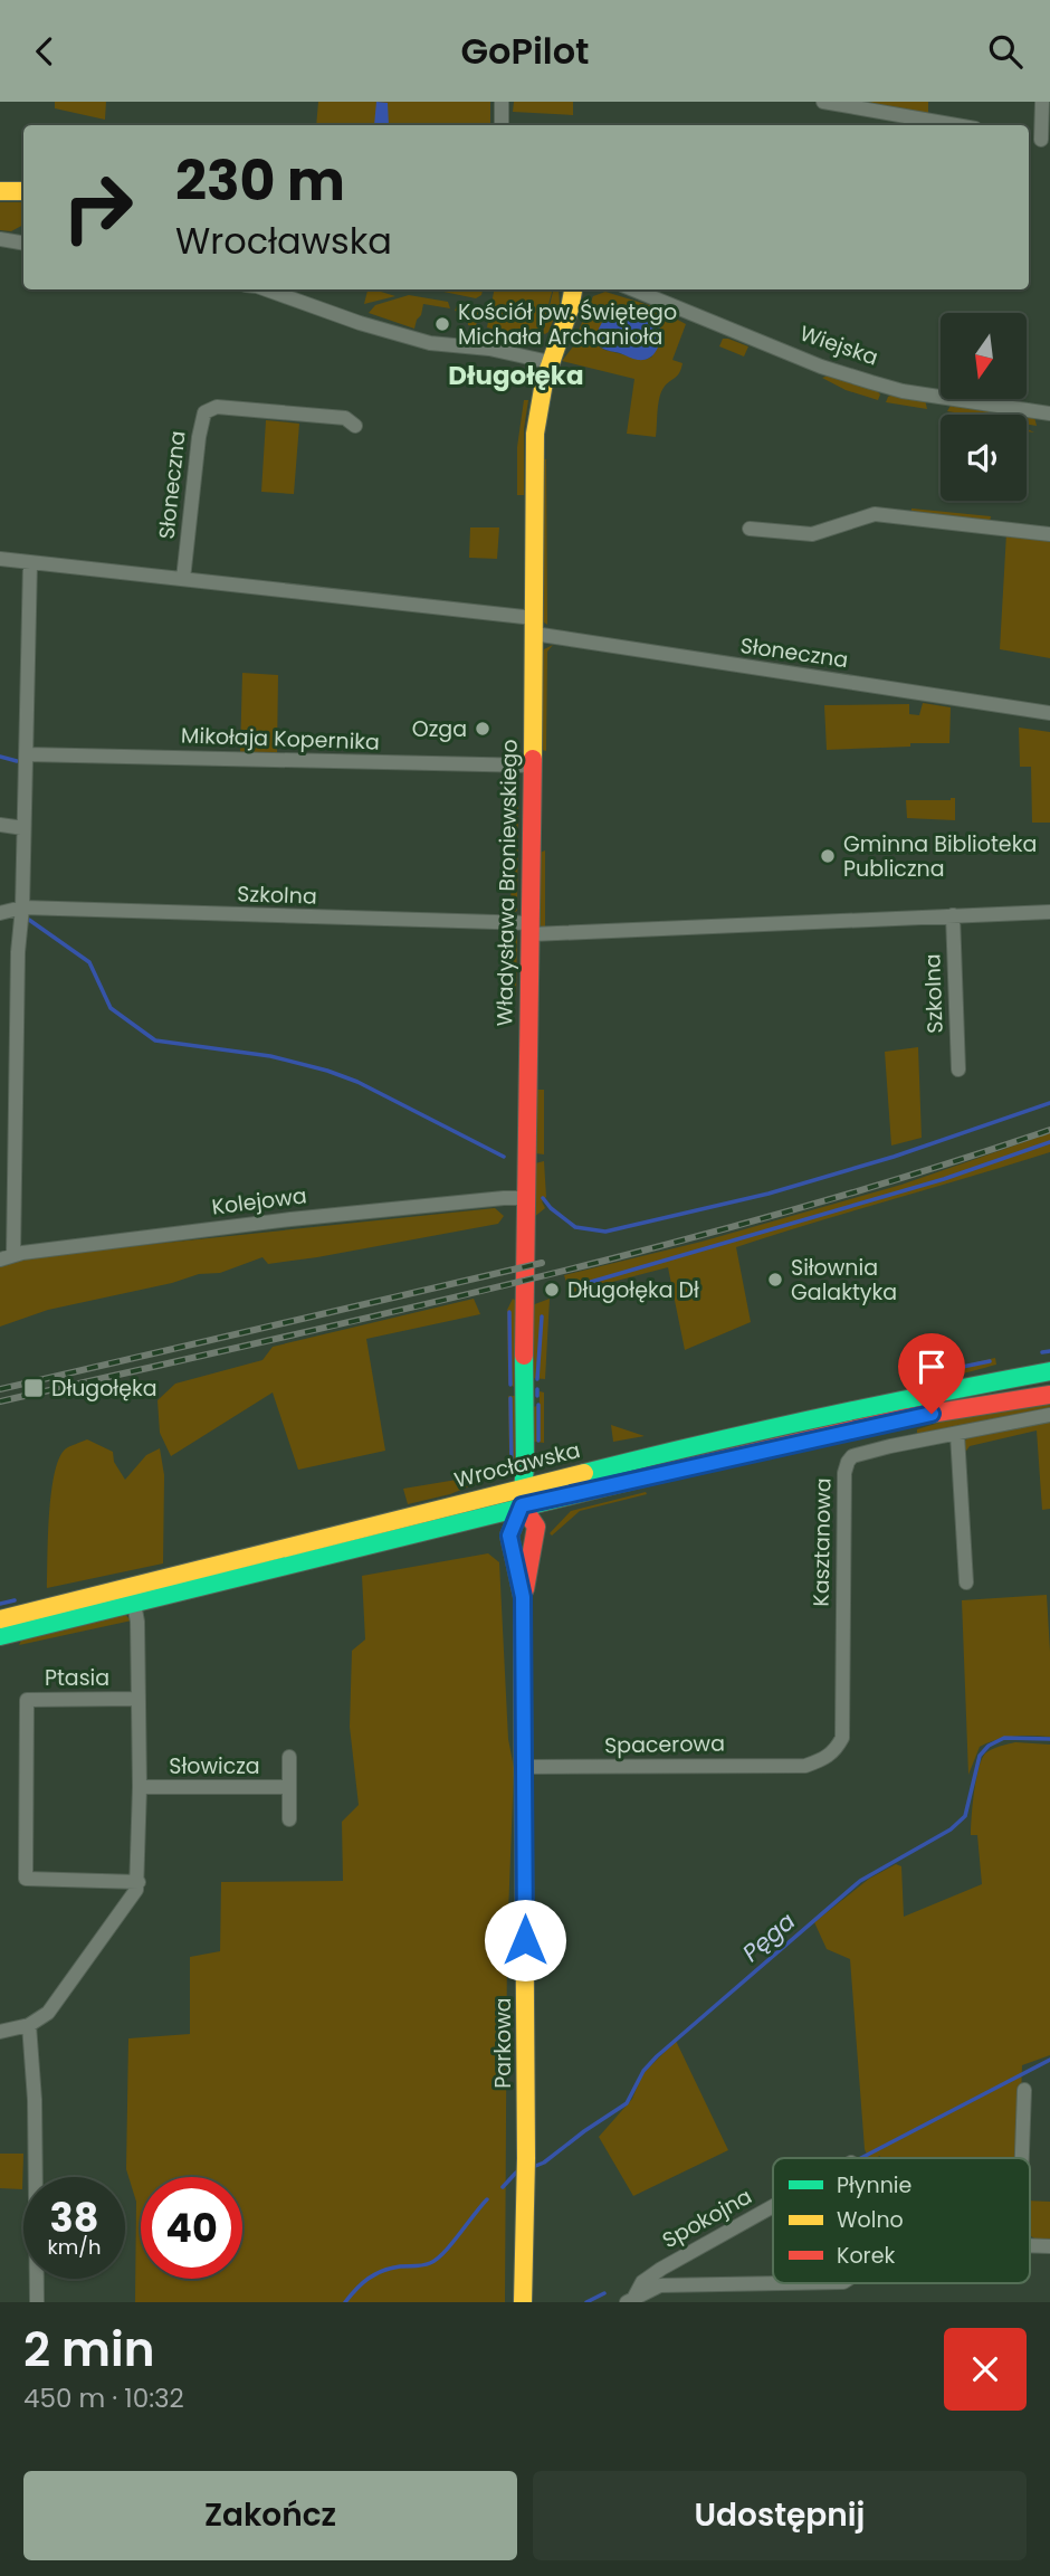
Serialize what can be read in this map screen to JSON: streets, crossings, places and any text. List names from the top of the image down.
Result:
{
  "streets": {
    "main road": ["Władysława Broniewskiego", "Wrocławska", "Parkowa"],
    "street": [
      "Wiejska",
      "Słoneczna",
      "Mikołaja Kopernika",
      "Szkolna",
      "Kolejowa",
      "Kasztanowa",
      "Ptasia",
      "Spacerowa",
      "Słowicza",
      "Spokojna"
    ]
  },
  "crossings": [
    ["Słoneczna", "Władysława Broniewskiego"],
    ["Mikołaja Kopernika", "Władysława Broniewskiego"],
    ["Władysława Broniewskiego", "Szkolna"],
    ["Władysława Broniewskiego", "Kolejowa"],
    ["Władysława Broniewskiego", "Wrocławska"],
    ["Władysława Broniewskiego", "Parkowa"],
    ["Wrocławska", "Ptasia"],
    ["Wrocławska", "Parkowa"],
    ["Kasztanowa", "Spacerowa"],
    ["Ptasia", "Słowicza"],
    ["Spacerowa", "Parkowa"]
  ],
  "districts": ["Długołęka"],
  "water": ["Pęga"],
  "places": {
    "other": [
      "Kościół pw. Świętego Michała Archanioła",
      "Ozga",
      "Gminna Biblioteka Publiczna",
      "Siłownia Galaktyka",
      "Długołęka Dł"
    ],
    "transit": ["Długołęka"]
  },
  "legend": ["Płynnie", "Wolno", "Korek"],
  "north": "bottom",
  "page": {
    "header": "GoPilot",
    "turn": ["230 m", "Wrocławska"],
    "speed": "38 km/h",
    "limit": "40",
    "heading": ["2 min", "450 m · 10:32"],
    "buttons": ["Zakończ", "Udostępnij"]
  }
}
